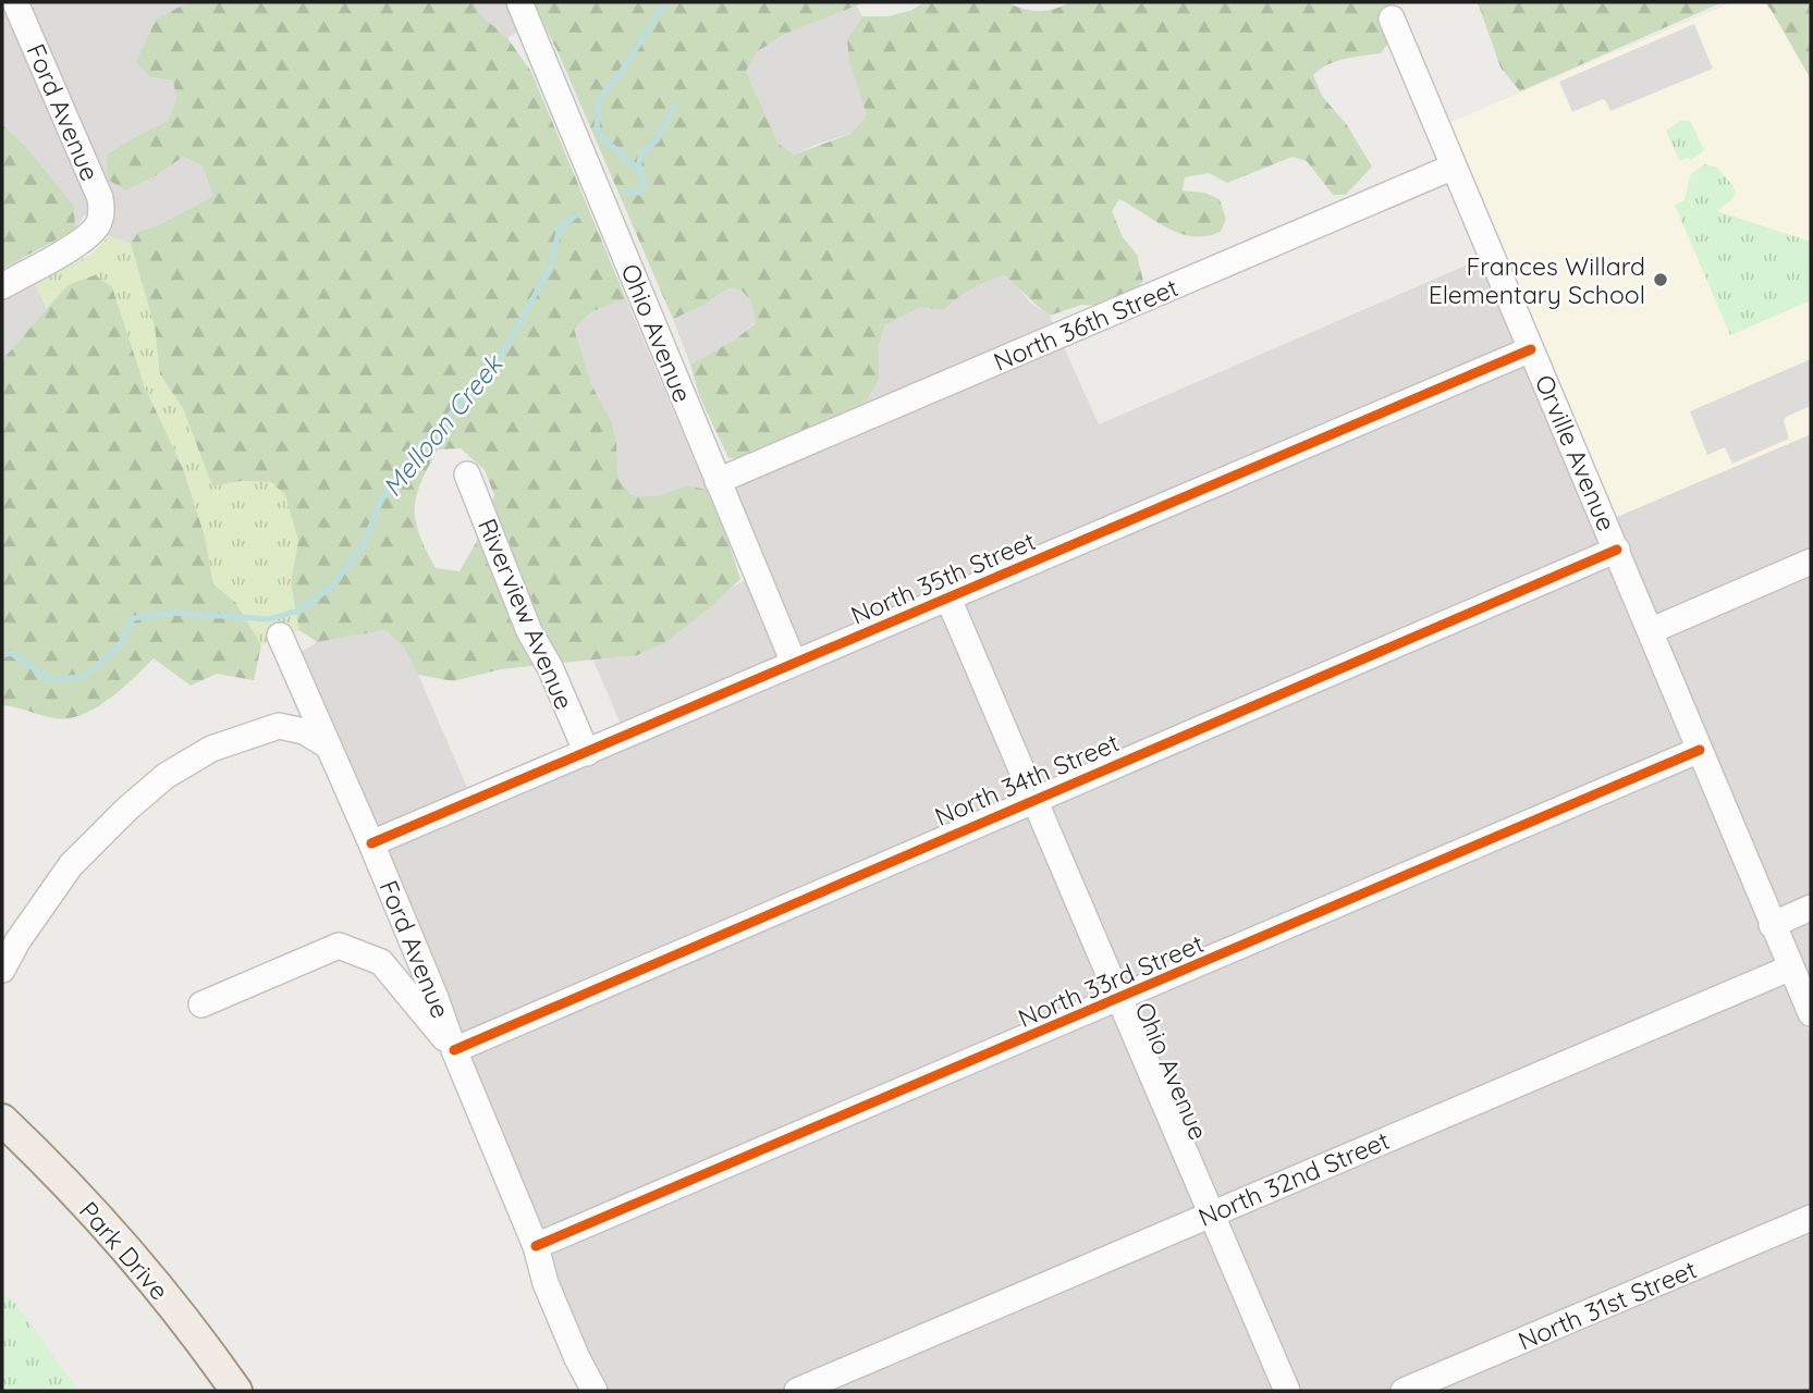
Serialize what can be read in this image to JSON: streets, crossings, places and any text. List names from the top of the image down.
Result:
{
  "streets": {
    "main road": ["Park Drive"],
    "street": [
      "Ford Avenue",
      "North 36th Street",
      "Ohio Avenue",
      "Orville Avenue",
      "North 35th Street",
      "Riverview Avenue",
      "North 34th Street",
      "North 33rd Street",
      "North 32nd Street",
      "North 31st Street"
    ]
  },
  "crossings": [
    ["Ford Avenue", "North 35th Street"],
    ["Ford Avenue", "North 34th Street"],
    ["Ford Avenue", "North 33rd Street"],
    ["North 36th Street", "Ohio Avenue"],
    ["North 36th Street", "Orville Avenue"],
    ["Ohio Avenue", "North 35th Street"],
    ["Ohio Avenue", "North 34th Street"],
    ["Ohio Avenue", "North 33rd Street"],
    ["Ohio Avenue", "North 32nd Street"],
    ["Orville Avenue", "North 35th Street"],
    ["Orville Avenue", "North 34th Street"],
    ["Orville Avenue", "North 33rd Street"],
    ["Orville Avenue", "North 32nd Street"],
    ["North 35th Street", "Riverview Avenue"]
  ],
  "water": ["Melloon Creek"],
  "places": ["Frances Willard Elementary School"]
}
